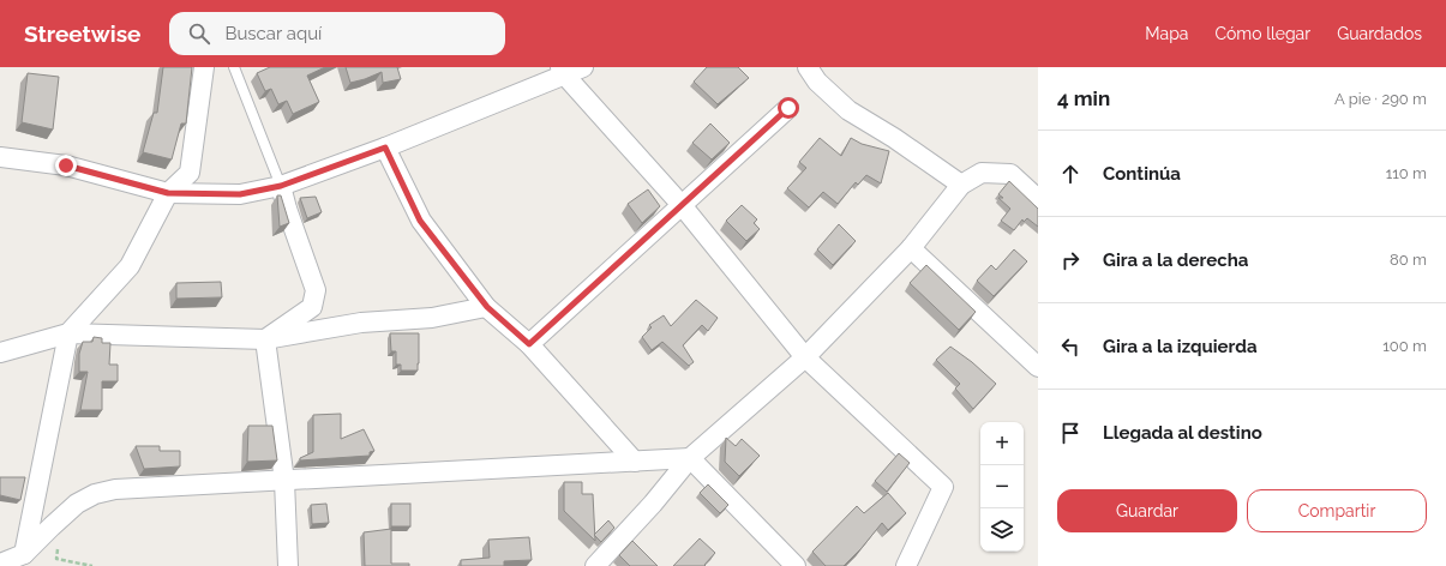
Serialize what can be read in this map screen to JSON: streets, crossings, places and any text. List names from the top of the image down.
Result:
{
  "page": {
    "header": "Streetwise",
    "search": "Buscar aquí",
    "nav": ["Mapa", "Cómo llegar", "Guardados"],
    "heading": ["4 min", "A pie · 290 m"],
    "list": [
      ["Continúa", "110 m"],
      ["Gira a la derecha", "80 m"],
      ["Gira a la izquierda", "100 m"],
      "Llegada al destino"
    ],
    "map_buttons": ["+", "−"],
    "buttons": ["Guardar", "Compartir"]
  }
}
